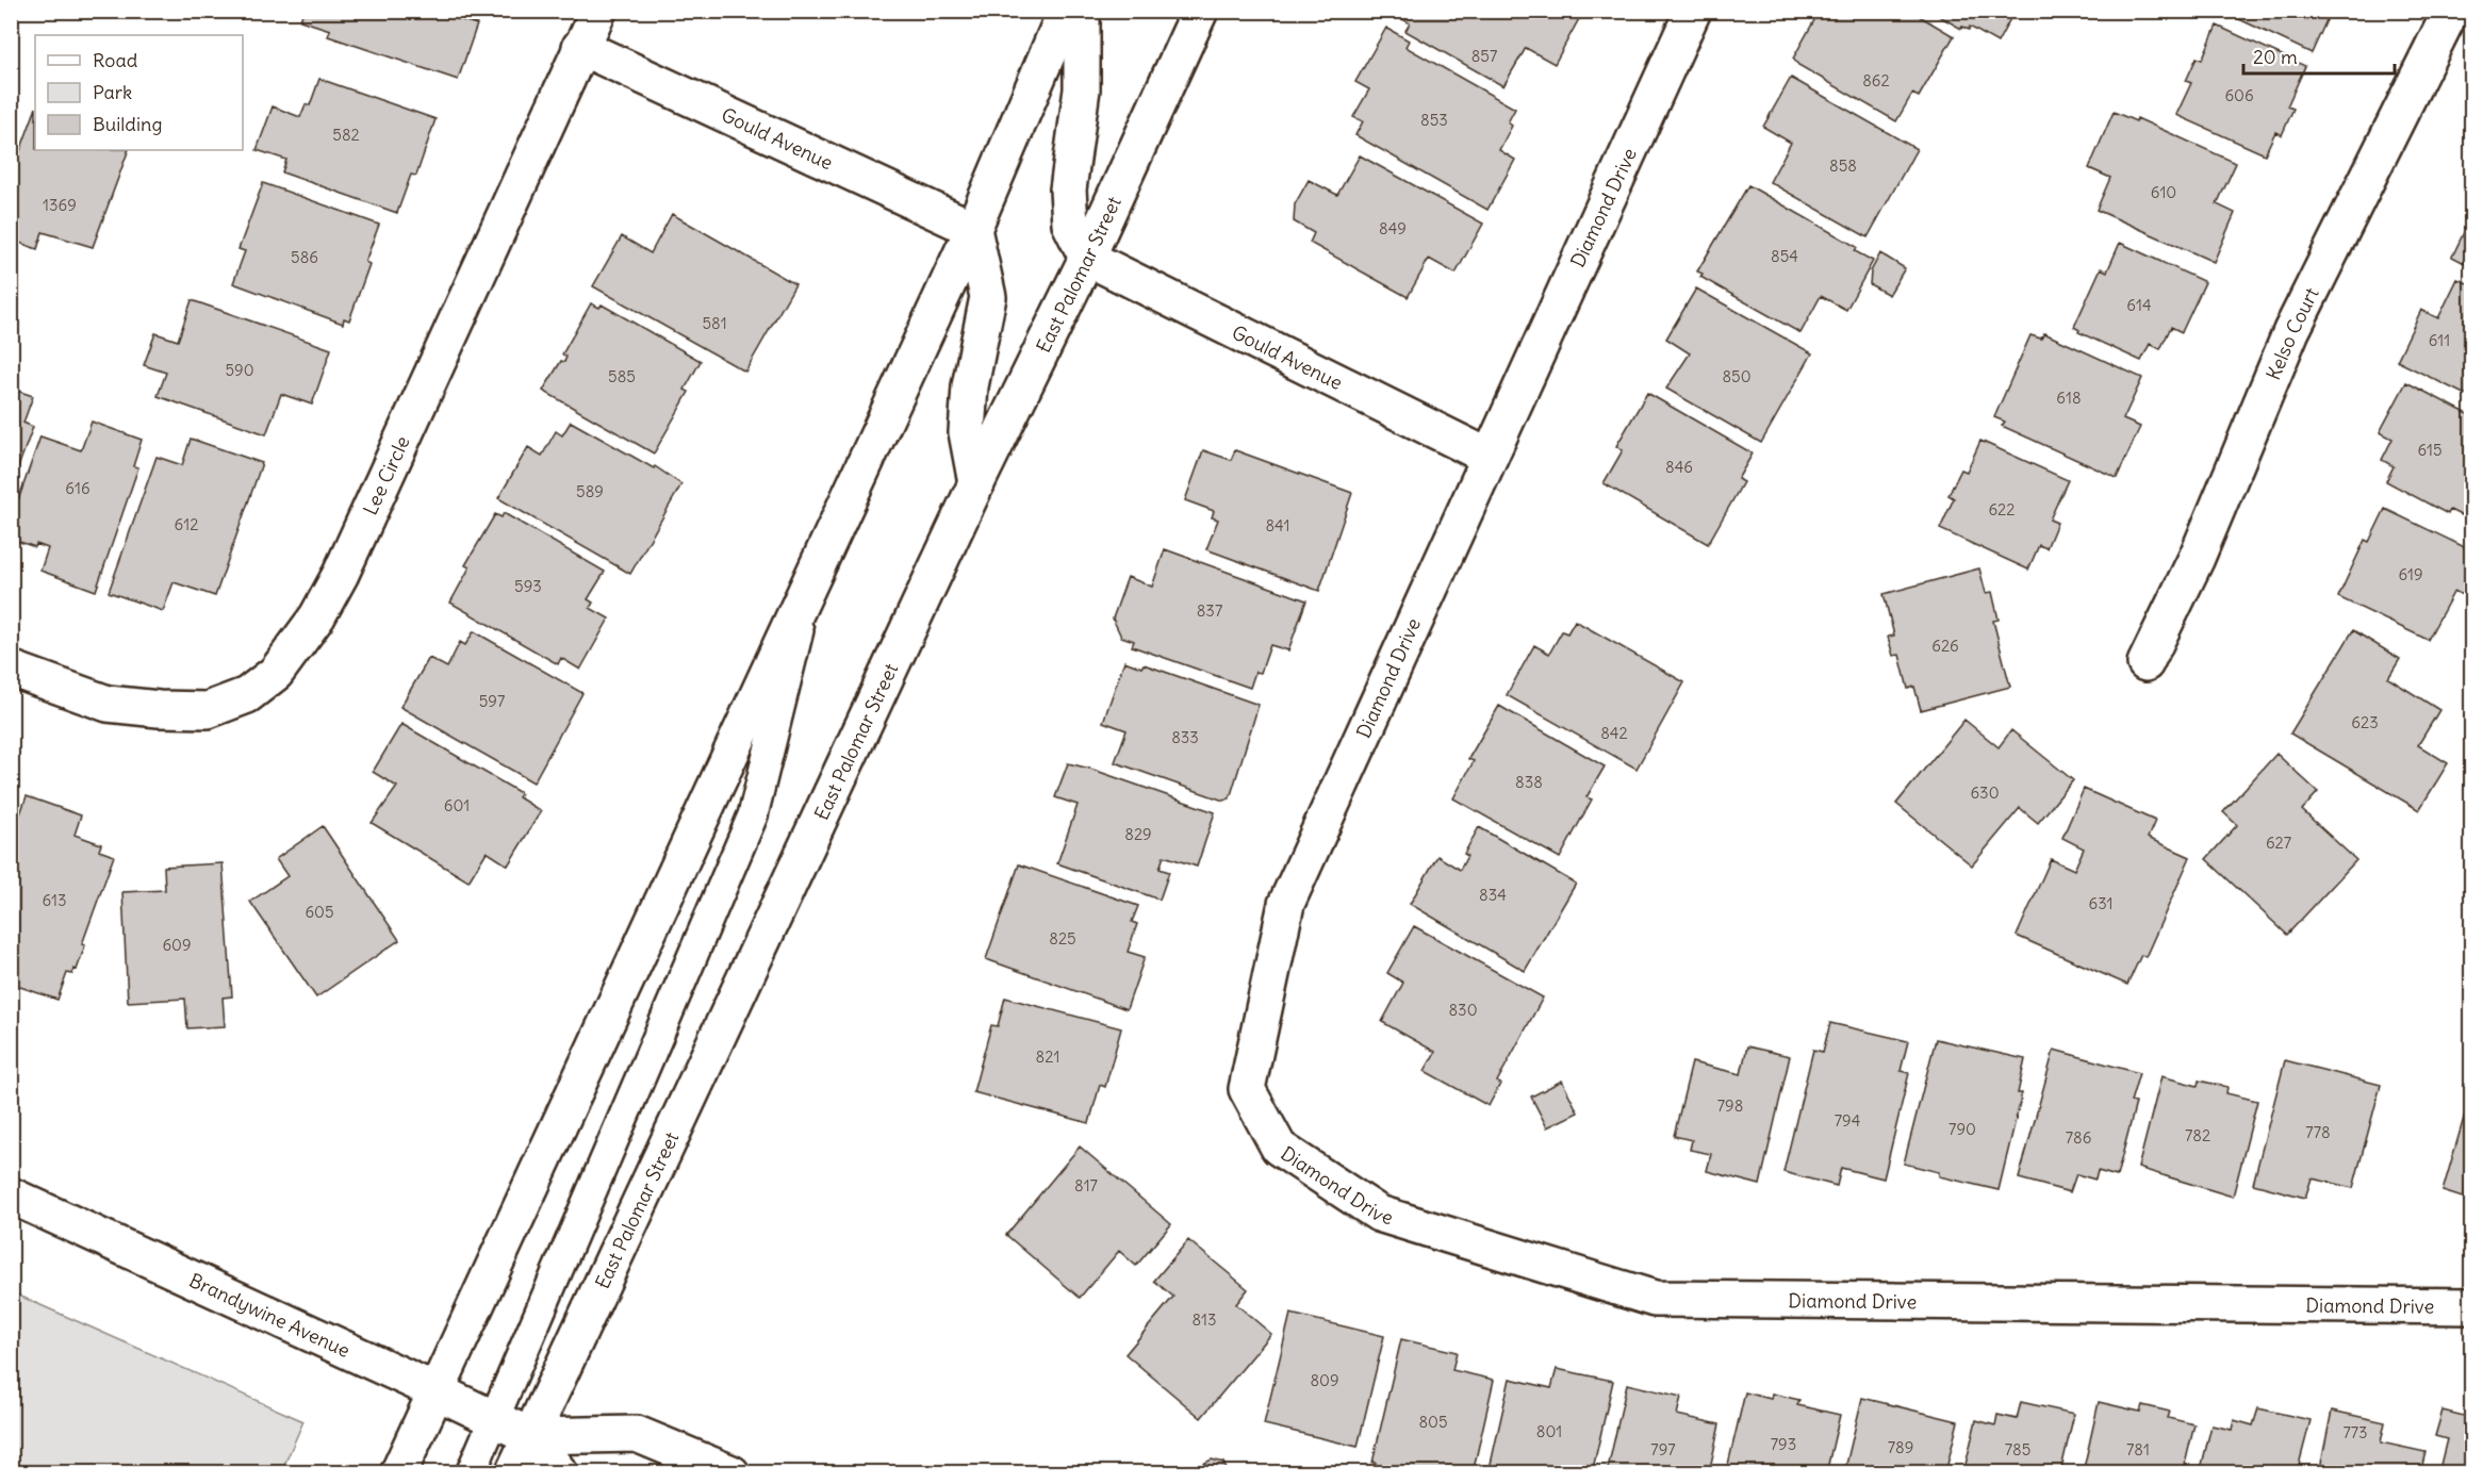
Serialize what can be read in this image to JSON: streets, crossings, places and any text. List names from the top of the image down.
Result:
{
  "streets": {
    "street": [
      "Gould Avenue",
      "Diamond Drive",
      "East Palomar Street",
      "Kelso Court",
      "Lee Circle",
      "Brandywine Avenue"
    ]
  },
  "crossings": [
    ["Gould Avenue", "Diamond Drive"],
    ["Gould Avenue", "East Palomar Street"],
    ["Gould Avenue", "Lee Circle"],
    ["East Palomar Street", "Brandywine Avenue"]
  ],
  "house_numbers": [
    "857",
    "862",
    "606",
    "853",
    "582",
    "858",
    "610",
    "1369",
    "849",
    "854",
    "586",
    "614",
    "581",
    "611",
    "590",
    "585",
    "850",
    "618",
    "615",
    "846",
    "616",
    "589",
    "622",
    "612",
    "841",
    "619",
    "593",
    "837",
    "626",
    "597",
    "623",
    "842",
    "833",
    "838",
    "630",
    "601",
    "829",
    "627",
    "834",
    "613",
    "631",
    "605",
    "825",
    "609",
    "830",
    "821",
    "798",
    "794",
    "790",
    "778",
    "782",
    "786",
    "817",
    "813",
    "809",
    "805",
    "801",
    "773",
    "793",
    "789",
    "797",
    "785",
    "781"
  ],
  "legend": ["Road", "Park", "Building"],
  "scale_bar": "20 m"
}
